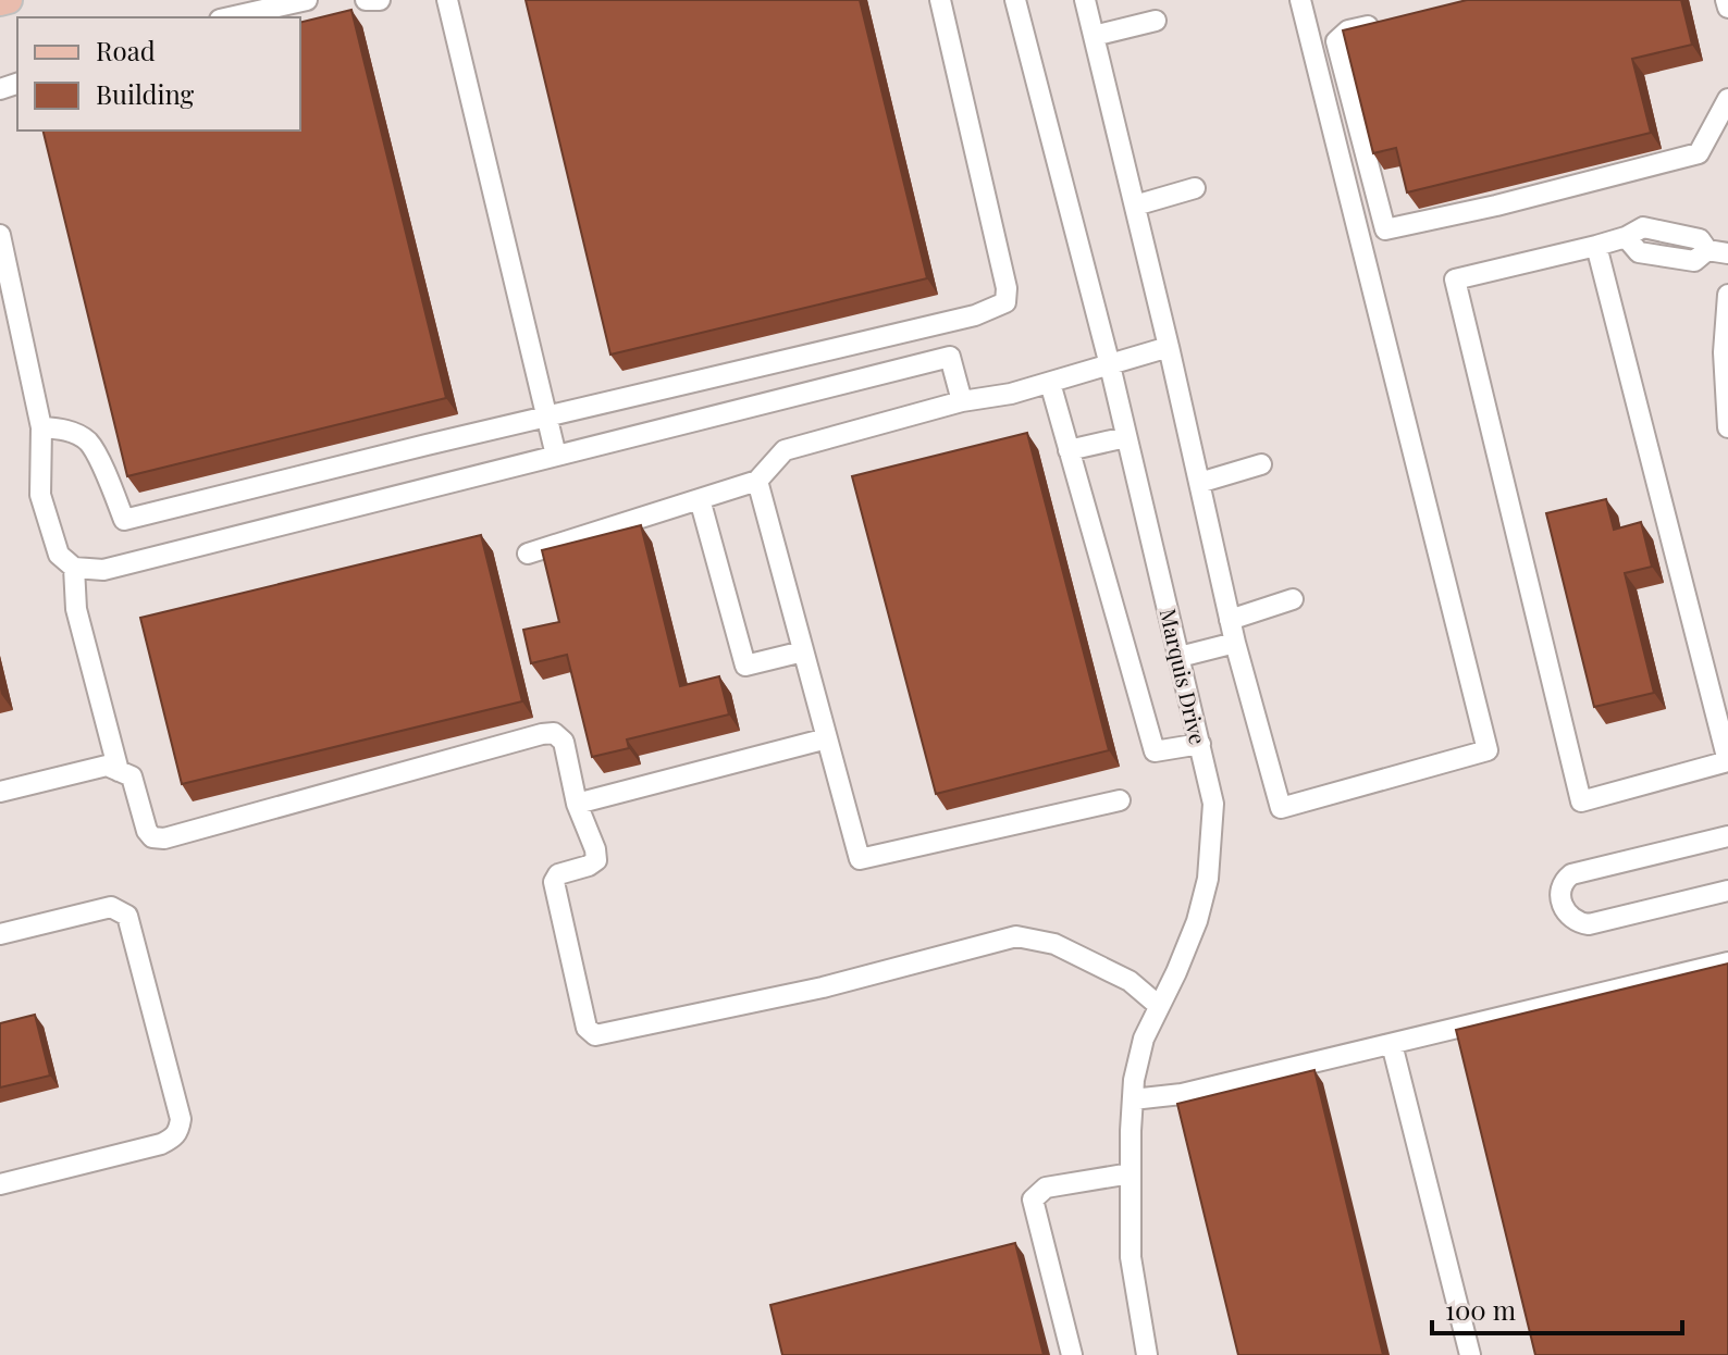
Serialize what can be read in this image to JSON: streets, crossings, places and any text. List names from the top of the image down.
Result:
{
  "streets": {
    "street": ["Marquis Drive"]
  },
  "legend": ["Road", "Building"],
  "scale_bar": "100 m"
}
